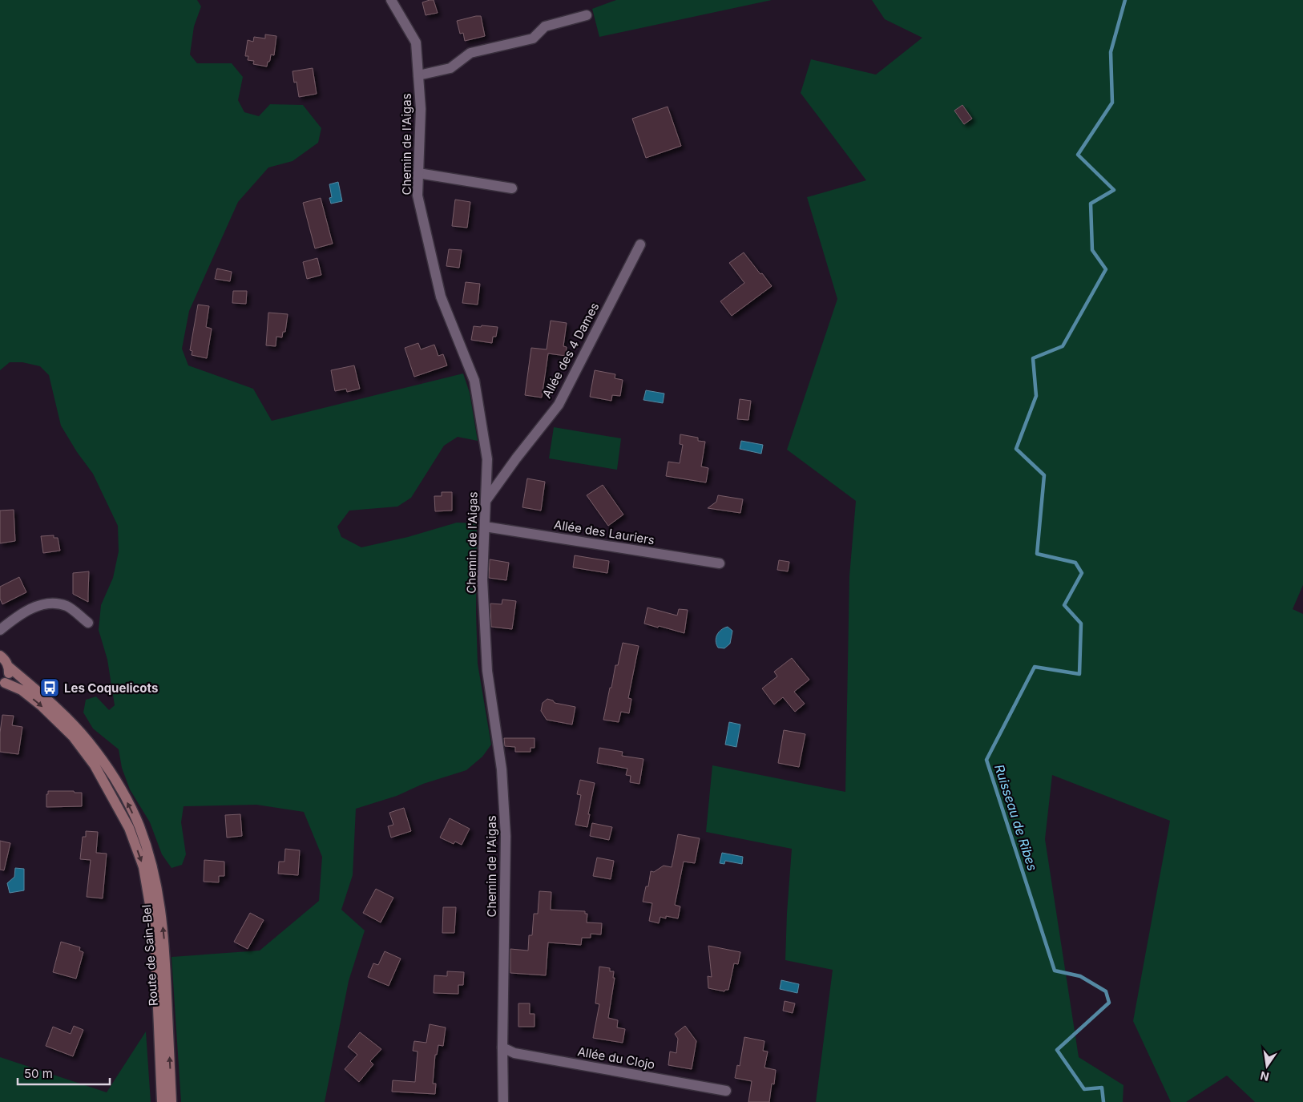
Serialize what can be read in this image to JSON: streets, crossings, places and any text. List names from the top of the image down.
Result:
{
  "streets": {
    "main road": ["Route de Sain-Bel"],
    "street": [
      "Chemin de l'Aigas",
      "Allée des 4 Dames",
      "Allée des Lauriers",
      "Allée du Clojo"
    ]
  },
  "crossings": [
    ["Chemin de l'Aigas", "Allée des 4 Dames"],
    ["Chemin de l'Aigas", "Allée des Lauriers"],
    ["Chemin de l'Aigas", "Allée du Clojo"]
  ],
  "water": ["Ruisseau de Ribes"],
  "places": {
    "bus stop": ["Les Coquelicots"]
  },
  "scale_bar": "50 m",
  "north": "bottom"
}
